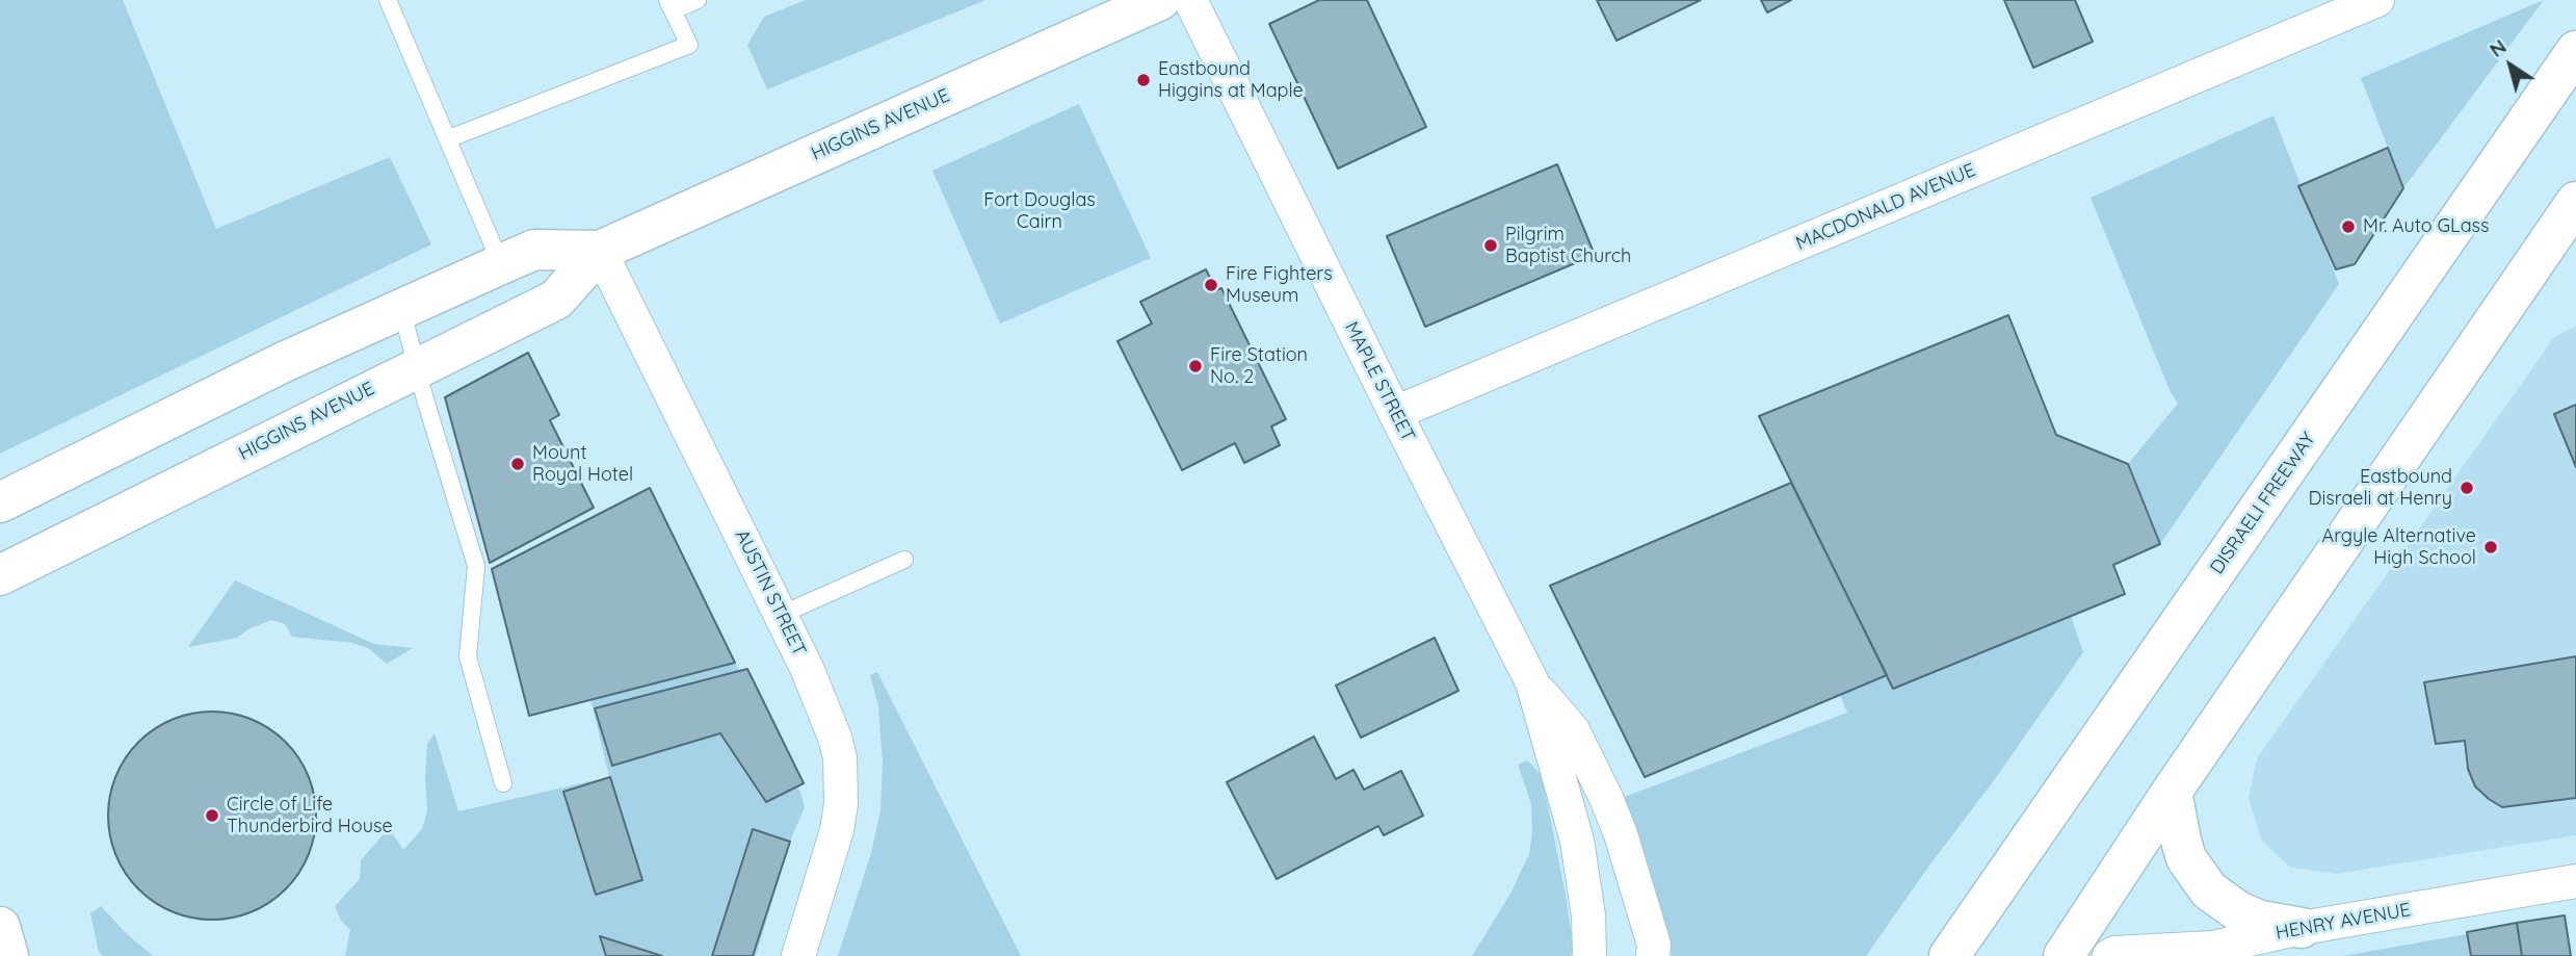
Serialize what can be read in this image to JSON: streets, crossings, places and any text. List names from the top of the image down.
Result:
{
  "streets": {
    "main road": ["HIGGINS AVENUE", "DISRAELI FREEWAY"],
    "street": [
      "MACDONALD AVENUE",
      "MAPLE STREET",
      "AUSTIN STREET",
      "HENRY AVENUE"
    ]
  },
  "crossings": [
    ["HIGGINS AVENUE", "AUSTIN STREET"],
    ["MACDONALD AVENUE", "MAPLE STREET"]
  ],
  "parks": ["Fort Douglas Cairn"],
  "places": [
    "Eastbound Higgins at Maple",
    "Mr. Auto GLass",
    "Pilgrim Baptist Church",
    "Fire Fighters Museum",
    "Fire Station No. 2",
    "Mount Royal Hotel",
    "Eastbound Disraeli at Henry",
    "Argyle Alternative High School",
    "Circle of Life Thunderbird House"
  ],
  "north": "top left"
}
